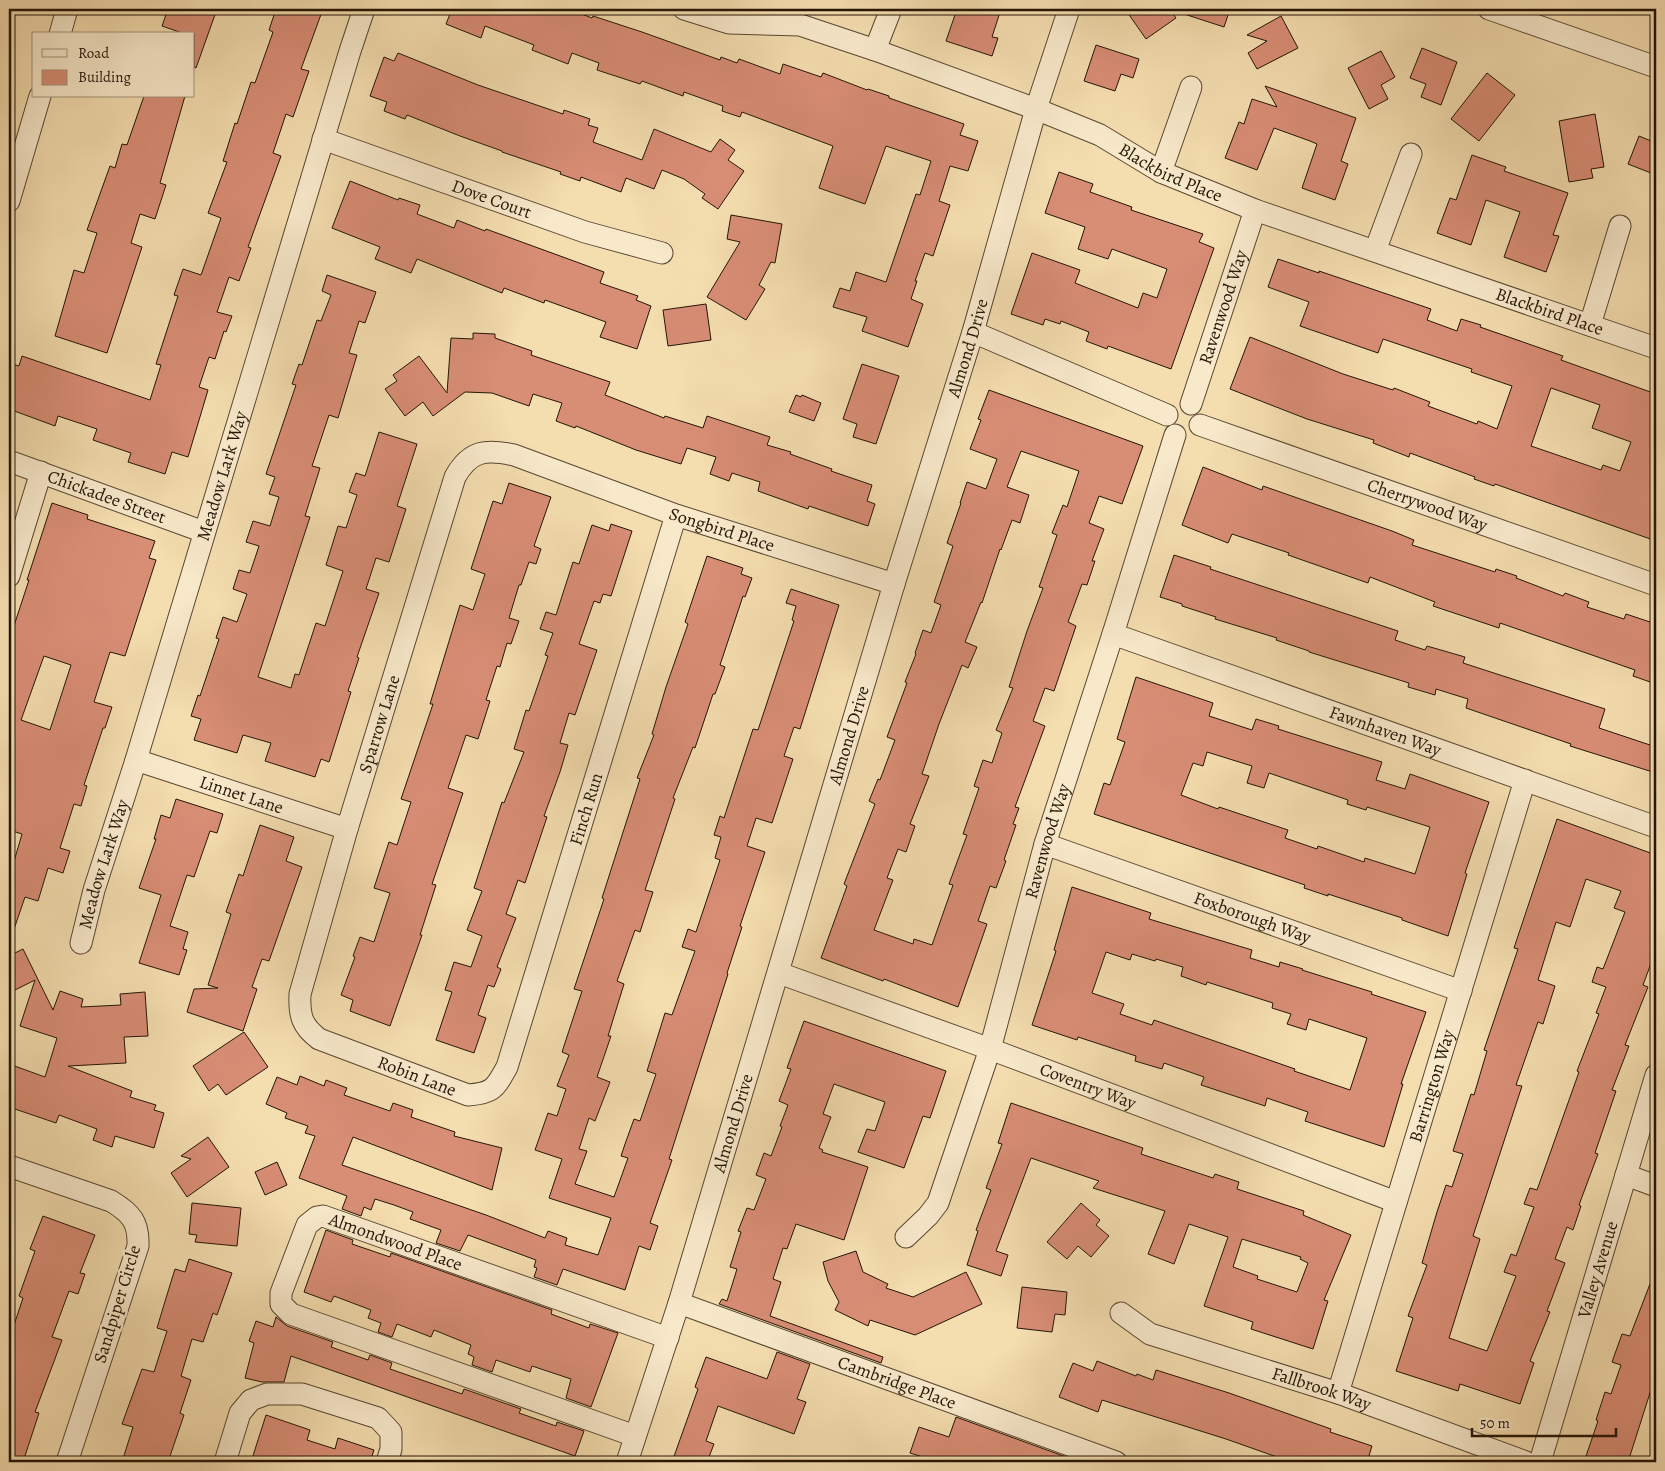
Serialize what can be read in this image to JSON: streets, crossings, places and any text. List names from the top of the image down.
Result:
{
  "streets": {
    "street": [
      "Blackbird Place",
      "Dove Court",
      "Ravenwood Way",
      "Almond Drive",
      "Meadow Lark Way",
      "Chickadee Street",
      "Cherrywood Way",
      "Songbird Place",
      "Sparrow Lane",
      "Fawnhaven Way",
      "Linnet Lane",
      "Finch Run",
      "Foxborough Way",
      "Robin Lane",
      "Coventry Way",
      "Barrington Way",
      "Almondwood Place",
      "Valley Avenue",
      "Sandpiper Circle",
      "Cambridge Place",
      "Fallbrook Way"
    ]
  },
  "crossings": [
    ["Blackbird Place", "Ravenwood Way"],
    ["Blackbird Place", "Almond Drive"],
    ["Dove Court", "Meadow Lark Way"],
    ["Ravenwood Way", "Cherrywood Way"],
    ["Ravenwood Way", "Fawnhaven Way"],
    ["Ravenwood Way", "Foxborough Way"],
    ["Ravenwood Way", "Coventry Way"],
    ["Almond Drive", "Songbird Place"],
    ["Almond Drive", "Coventry Way"],
    ["Almond Drive", "Almondwood Place"],
    ["Almond Drive", "Cambridge Place"],
    ["Meadow Lark Way", "Chickadee Street"],
    ["Meadow Lark Way", "Linnet Lane"],
    ["Songbird Place", "Sparrow Lane"],
    ["Songbird Place", "Finch Run"],
    ["Sparrow Lane", "Linnet Lane"],
    ["Sparrow Lane", "Robin Lane"],
    ["Fawnhaven Way", "Barrington Way"],
    ["Finch Run", "Robin Lane"],
    ["Foxborough Way", "Barrington Way"],
    ["Coventry Way", "Barrington Way"],
    ["Barrington Way", "Fallbrook Way"]
  ],
  "legend": ["Road", "Building"],
  "scale_bar": "50 m"
}
